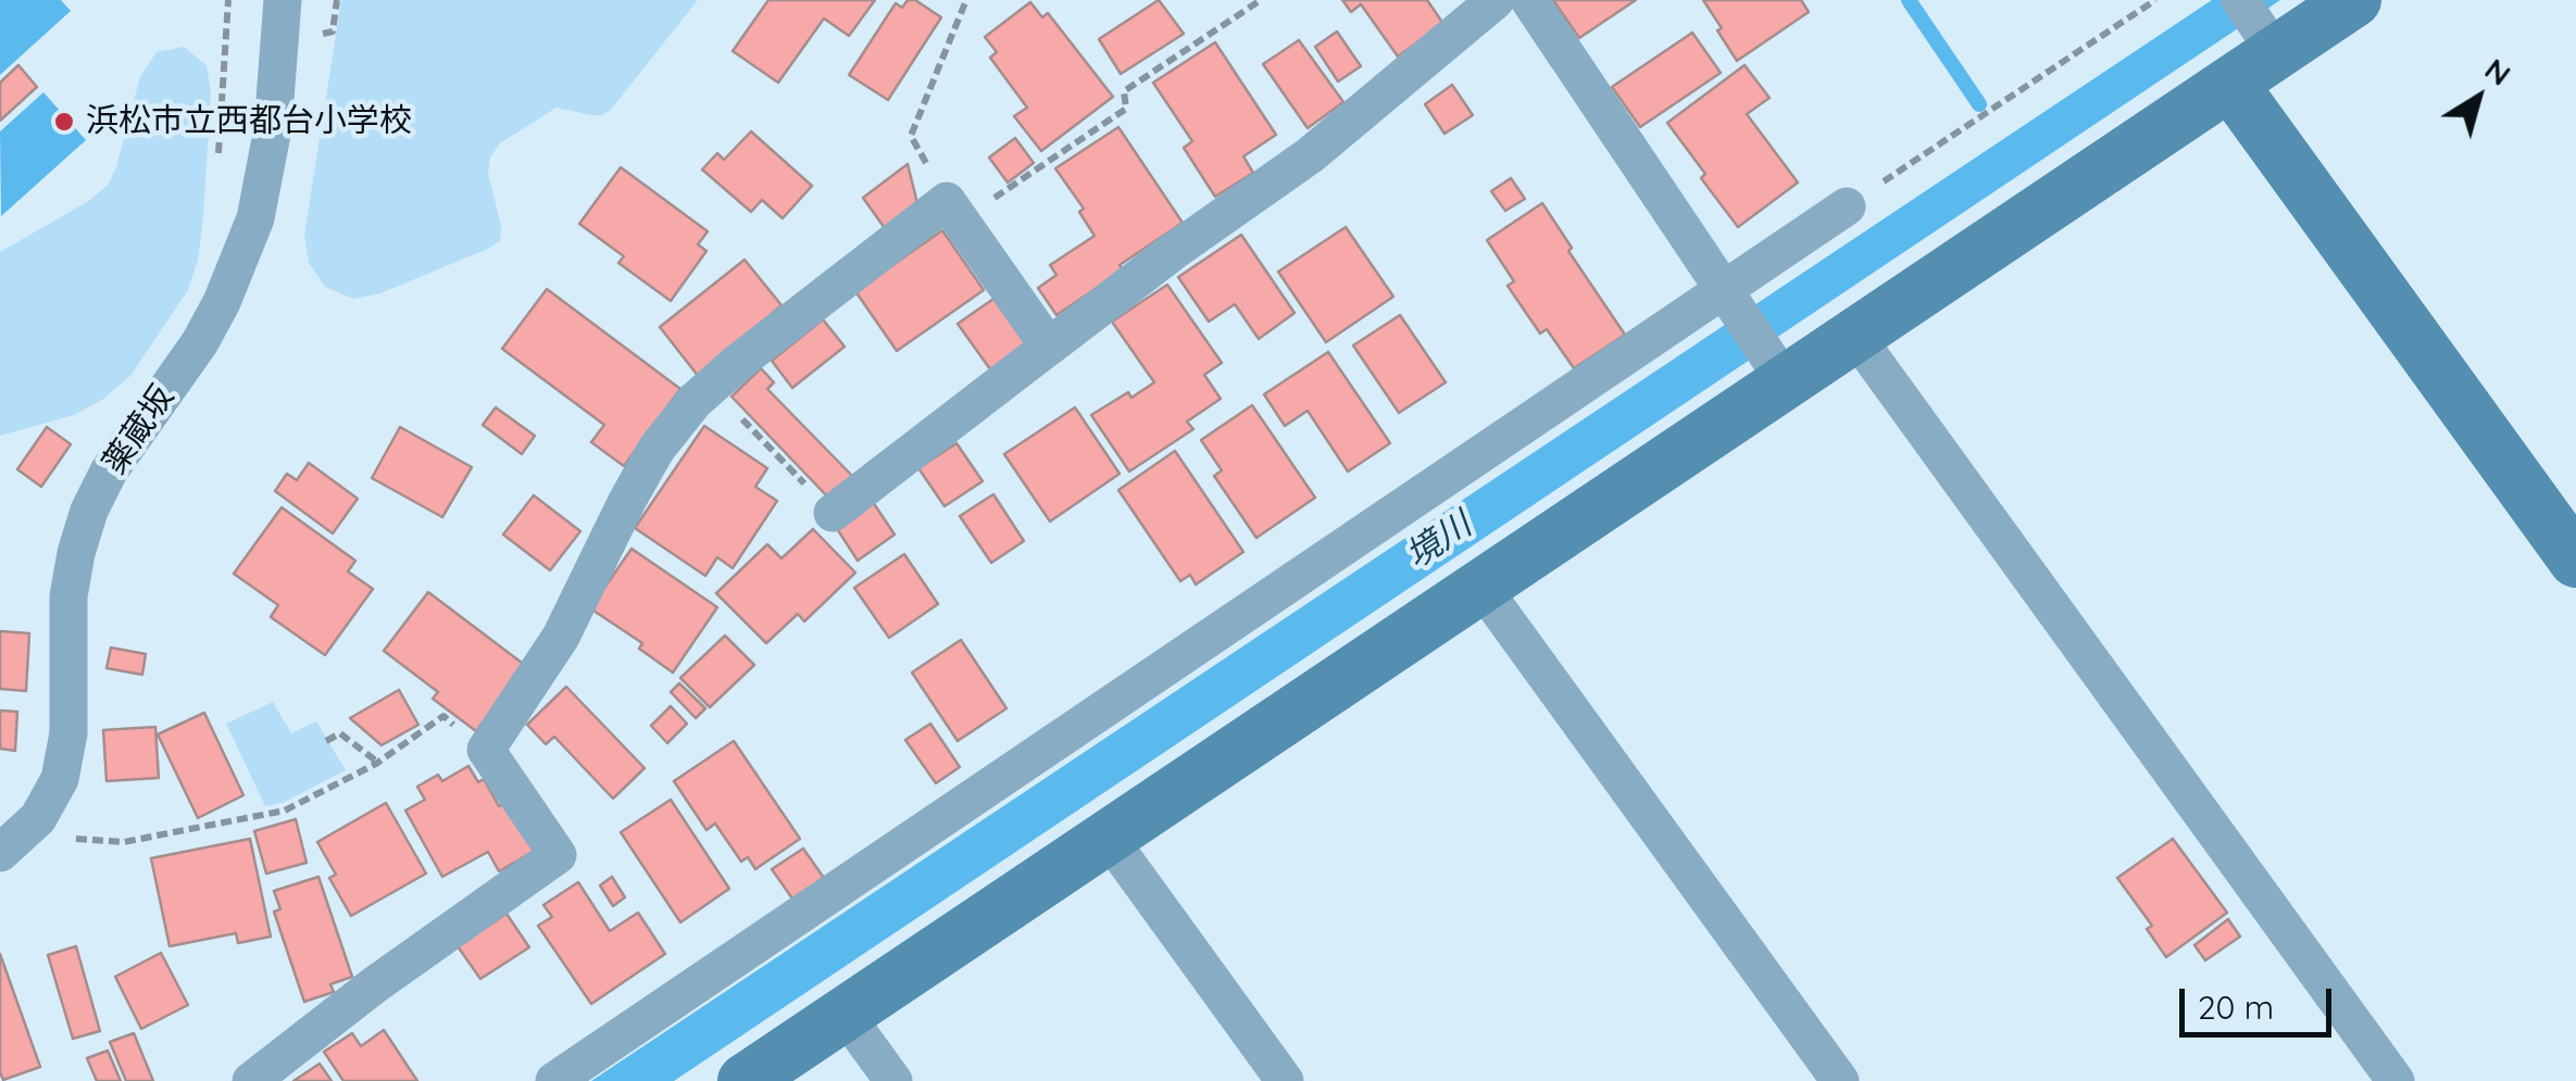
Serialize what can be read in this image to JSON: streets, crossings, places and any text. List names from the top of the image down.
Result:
{
  "streets": {
    "street": ["薬蔵坂"]
  },
  "water": ["境川"],
  "places": ["浜松市立西都台小学校"],
  "scale_bar": "20 m",
  "north": "top right"
}
